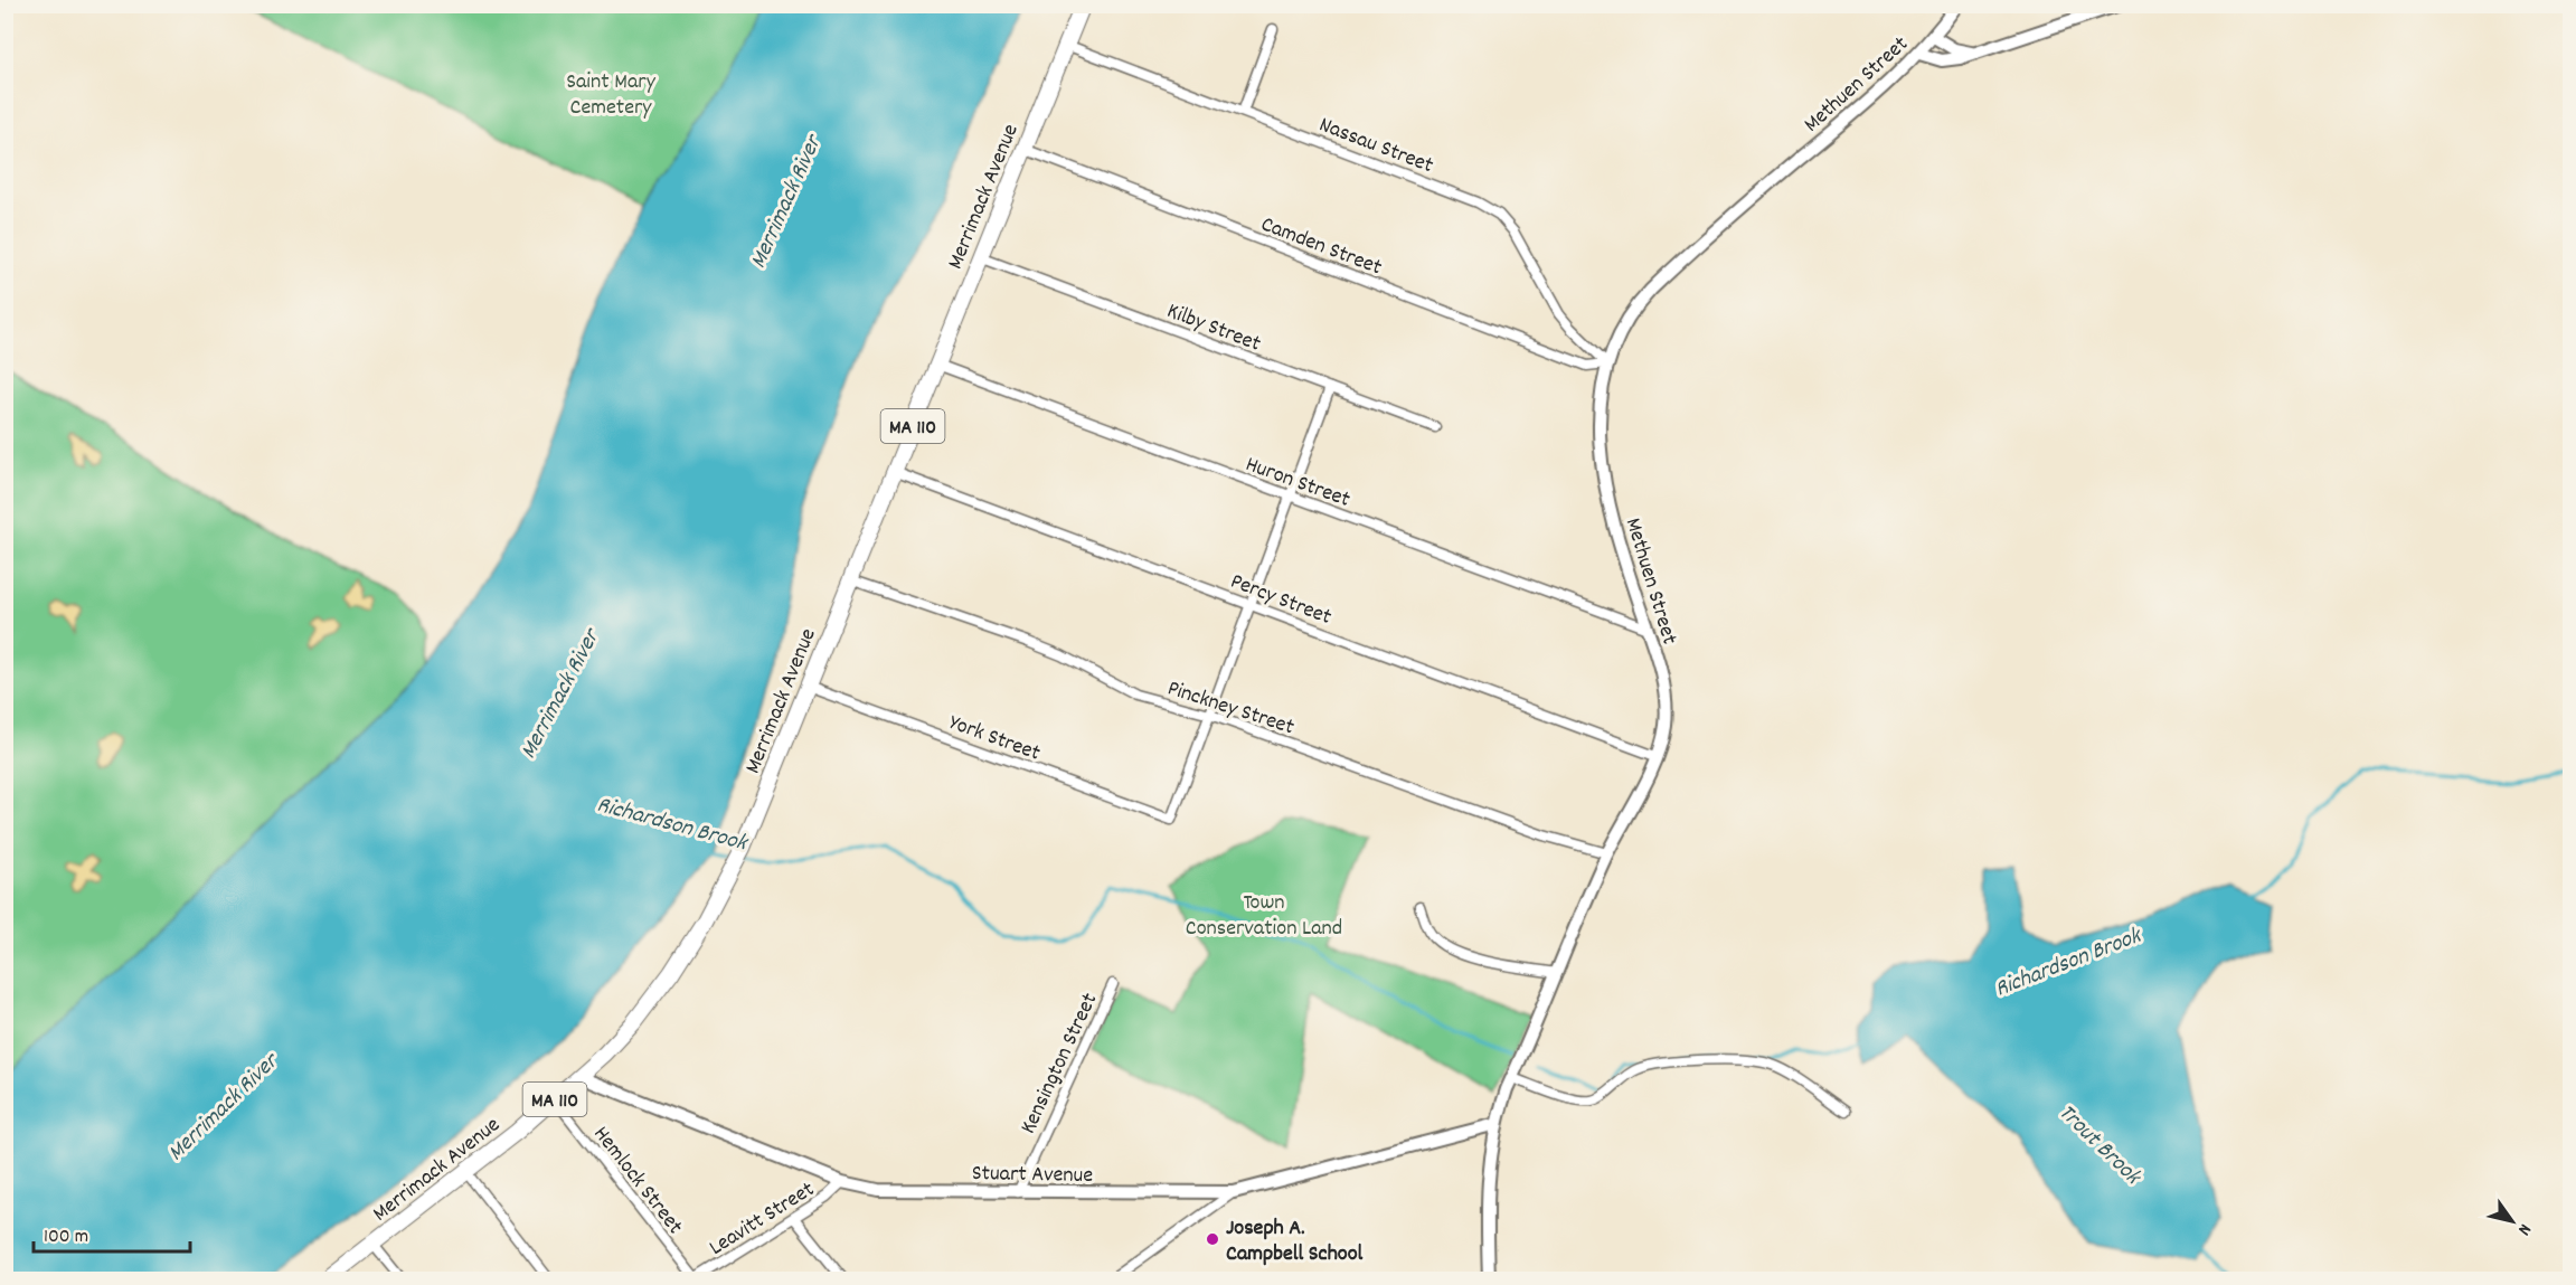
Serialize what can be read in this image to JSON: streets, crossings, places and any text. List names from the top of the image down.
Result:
{
  "streets": {
    "main road": ["Merrimack Avenue", "MA 110"],
    "street": [
      "Methuen Street",
      "Nassau Street",
      "Camden Street",
      "Kilby Street",
      "Huron Street",
      "Percy Street",
      "Pinckney Street",
      "York Street",
      "Kensington Street",
      "Stuart Avenue",
      "Hemlock Street",
      "Leavitt Street"
    ]
  },
  "crossings": [
    ["Methuen Street", "Nassau Street"],
    ["Methuen Street", "Camden Street"],
    ["Methuen Street", "Huron Street"],
    ["Methuen Street", "Percy Street"],
    ["Methuen Street", "Pinckney Street"],
    ["Methuen Street", "Stuart Avenue"],
    ["Nassau Street", "Merrimack Avenue"],
    ["Nassau Street", "Camden Street"],
    ["Merrimack Avenue", "Camden Street"],
    ["Merrimack Avenue", "Kilby Street"],
    ["Merrimack Avenue", "Huron Street"],
    ["Merrimack Avenue", "Percy Street"],
    ["Merrimack Avenue", "Pinckney Street"],
    ["Merrimack Avenue", "York Street"],
    ["Merrimack Avenue", "Stuart Avenue"],
    ["Merrimack Avenue", "Hemlock Street"],
    ["Pinckney Street", "York Street"],
    ["Kensington Street", "Stuart Avenue"],
    ["Stuart Avenue", "Leavitt Street"],
    ["Hemlock Street", "Leavitt Street"]
  ],
  "water": ["Merrimack River", "Richardson Brook", "Trout Brook"],
  "parks": ["Saint Mary Cemetery", "Town Conservation Land"],
  "places": ["Joseph A. Campbell School"],
  "scale_bar": "100 m",
  "north": "bottom right"
}
